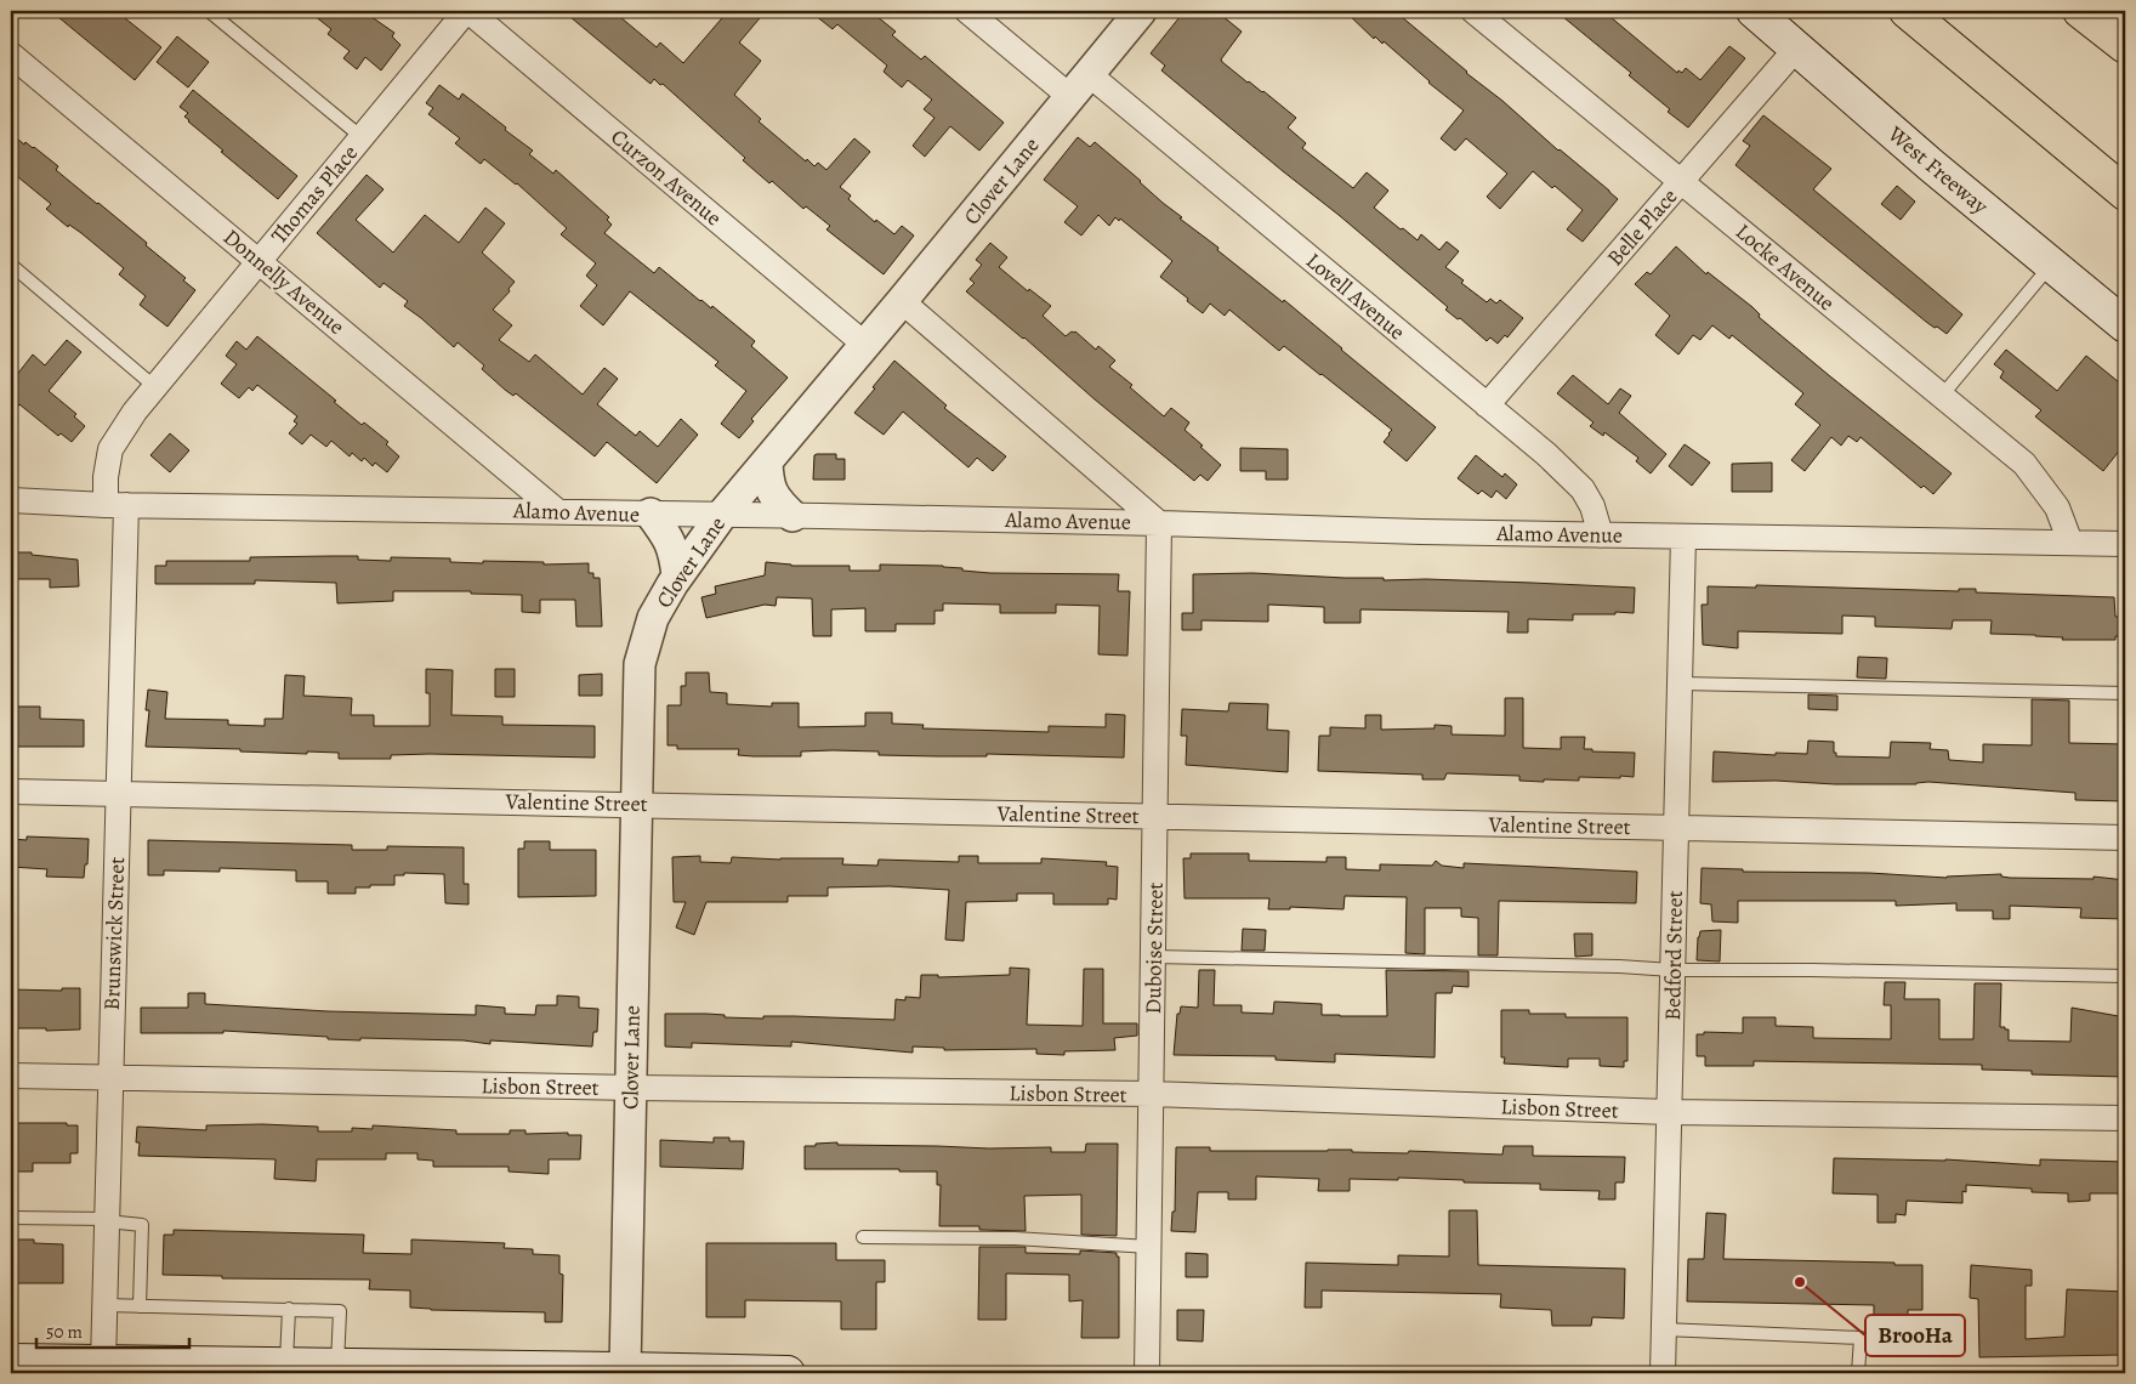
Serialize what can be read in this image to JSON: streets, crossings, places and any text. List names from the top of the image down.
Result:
{
  "streets": {
    "main road": ["West Freeway"],
    "street": [
      "Curzon Avenue",
      "Clover Lane",
      "Thomas Place",
      "Belle Place",
      "Locke Avenue",
      "Donnelly Avenue",
      "Lovell Avenue",
      "Alamo Avenue",
      "Valentine Street",
      "Brunswick Street",
      "Duboise Street",
      "Bedford Street",
      "Lisbon Street"
    ]
  },
  "crossings": [
    ["West Freeway", "Belle Place"],
    ["Curzon Avenue", "Clover Lane"],
    ["Curzon Avenue", "Thomas Place"],
    ["Clover Lane", "Lovell Avenue"],
    ["Clover Lane", "Alamo Avenue"],
    ["Clover Lane", "Valentine Street"],
    ["Clover Lane", "Lisbon Street"],
    ["Thomas Place", "Donnelly Avenue"],
    ["Thomas Place", "Alamo Avenue"],
    ["Thomas Place", "Brunswick Street"],
    ["Belle Place", "Locke Avenue"],
    ["Belle Place", "Lovell Avenue"],
    ["Locke Avenue", "Alamo Avenue"],
    ["Donnelly Avenue", "Alamo Avenue"],
    ["Lovell Avenue", "Alamo Avenue"],
    ["Alamo Avenue", "Brunswick Street"],
    ["Alamo Avenue", "Duboise Street"],
    ["Alamo Avenue", "Bedford Street"],
    ["Valentine Street", "Brunswick Street"],
    ["Valentine Street", "Duboise Street"],
    ["Valentine Street", "Bedford Street"],
    ["Brunswick Street", "Lisbon Street"],
    ["Duboise Street", "Lisbon Street"],
    ["Bedford Street", "Lisbon Street"]
  ],
  "places": ["BrooHa"],
  "scale_bar": "50 m"
}
